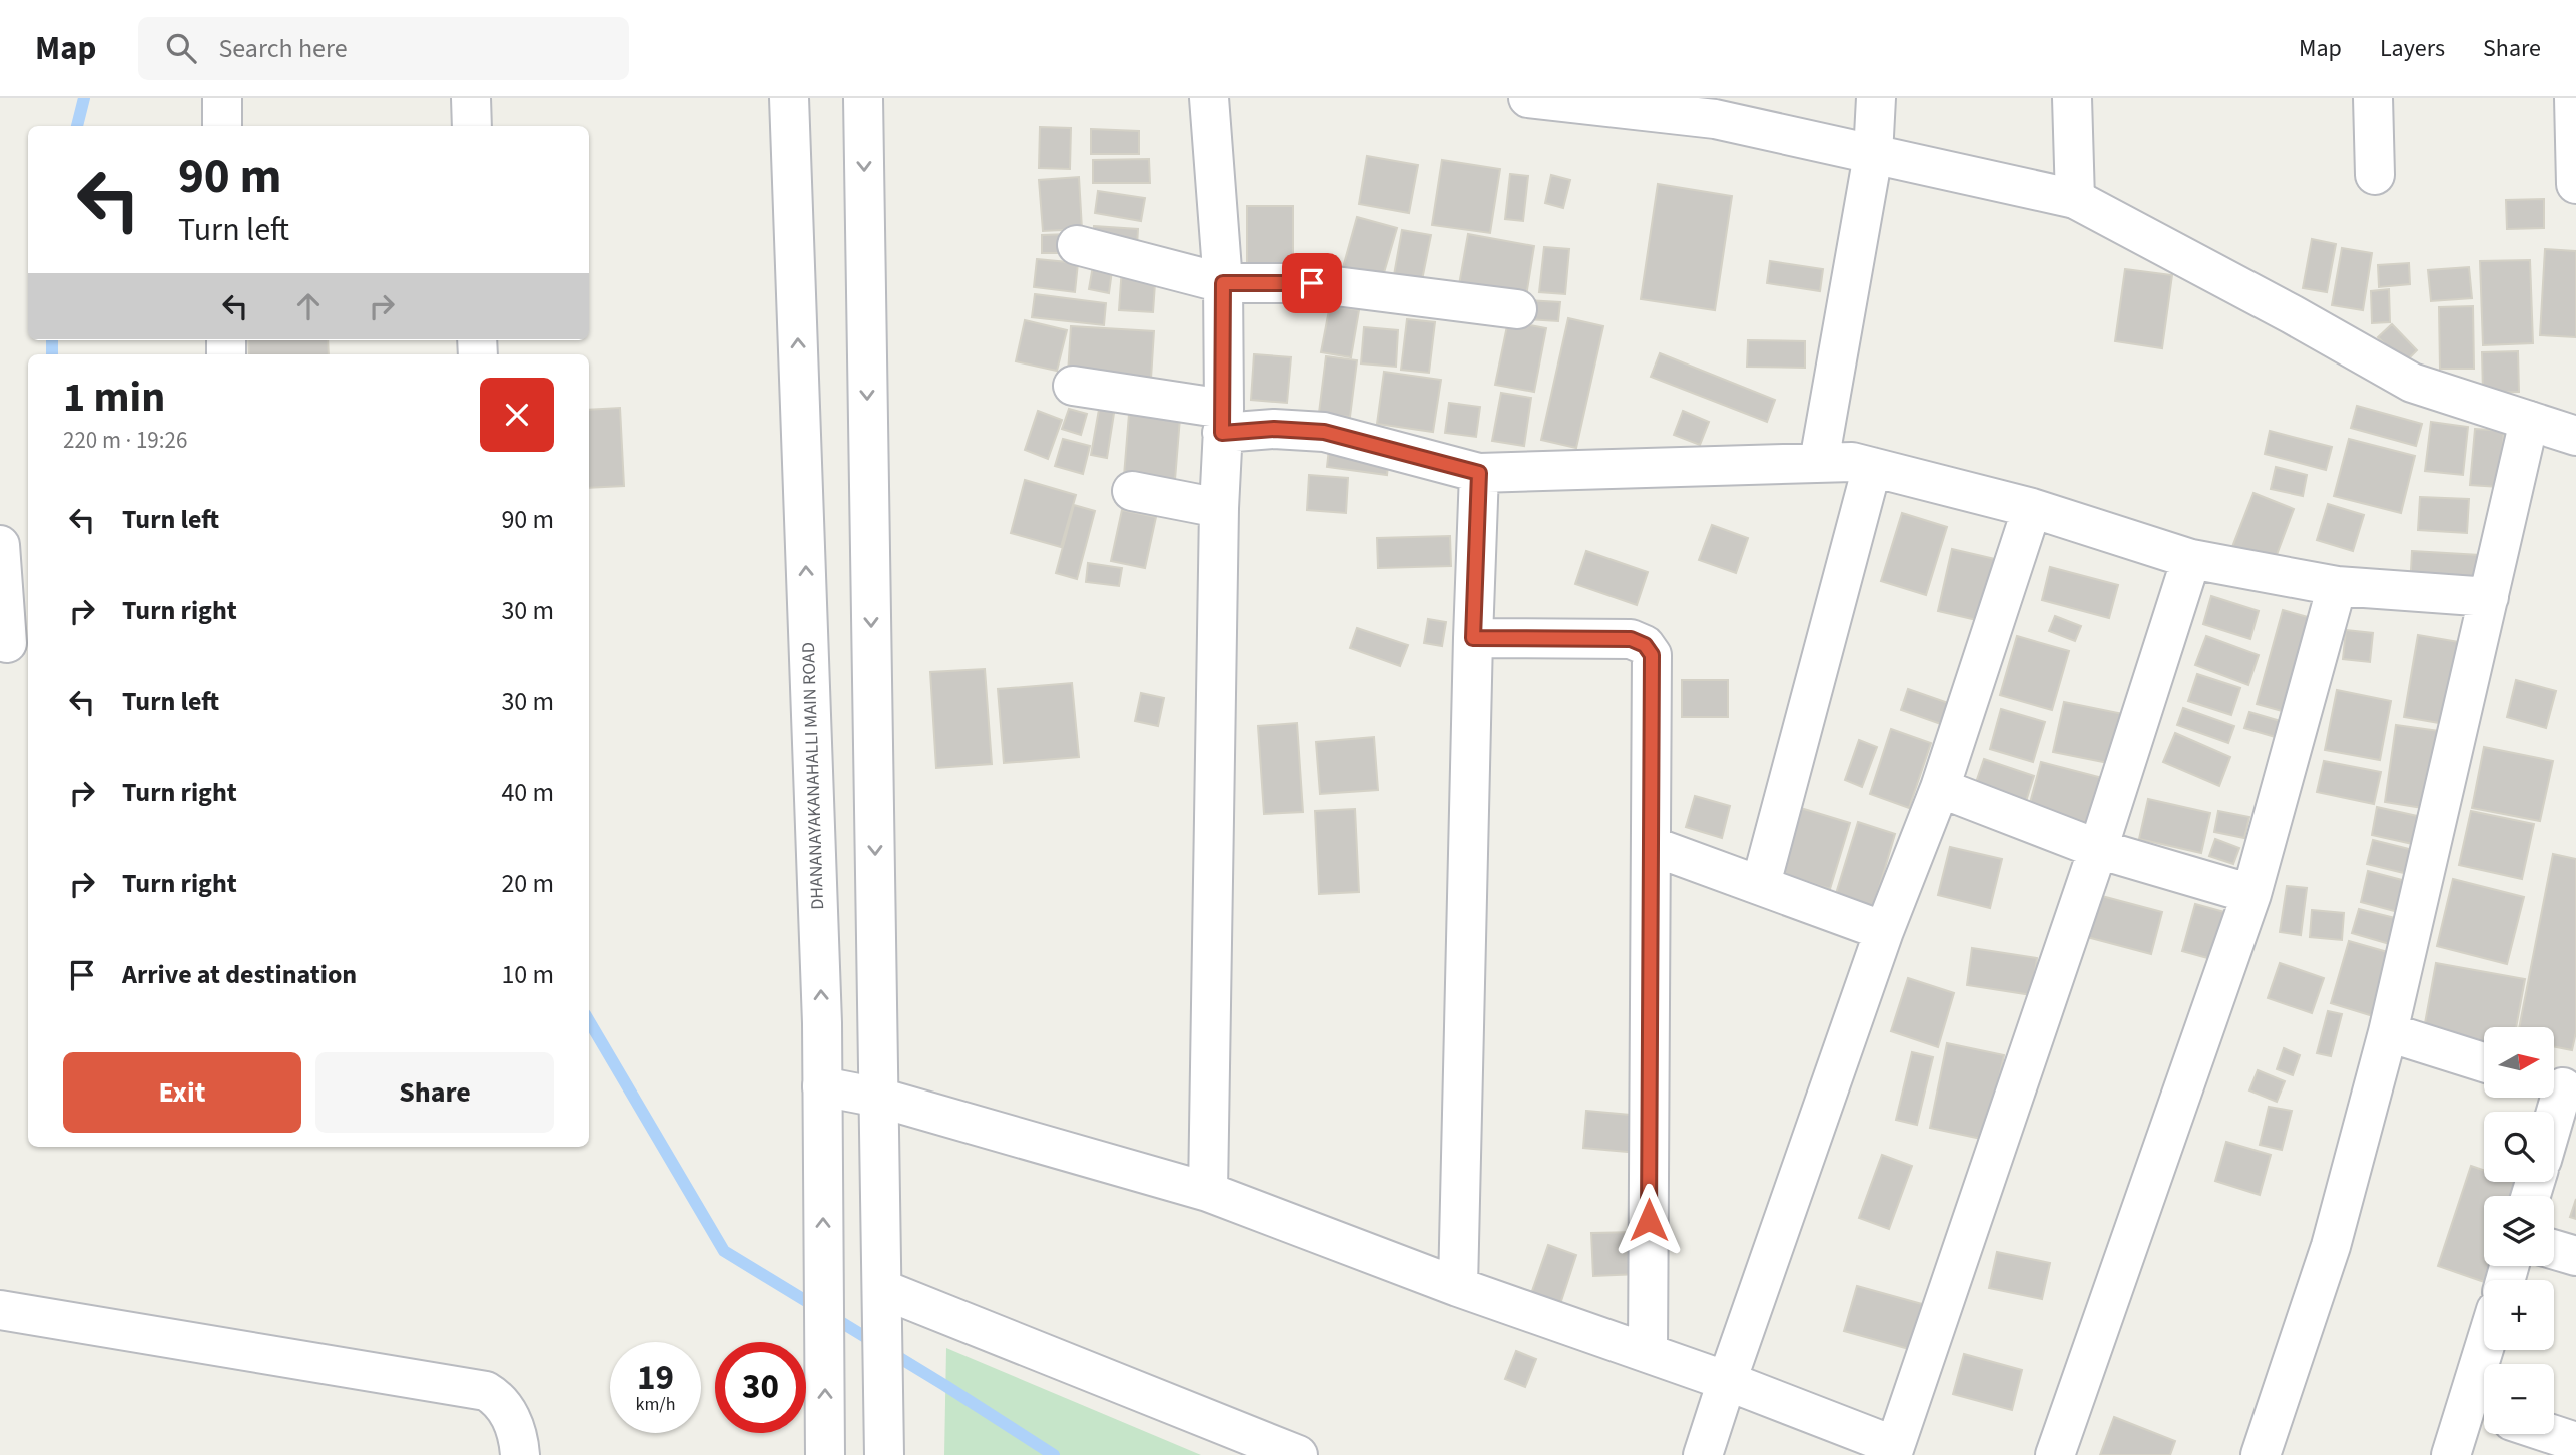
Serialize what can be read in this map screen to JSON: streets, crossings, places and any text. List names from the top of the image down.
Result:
{
  "streets": {
    "street": ["DHANANAYAKANAHALLI MAIN ROAD"]
  },
  "north": "right",
  "page": {
    "header": "Map",
    "search": "Search here",
    "nav": ["Map", "Layers", "Share"],
    "turn": ["90 m", "Turn left"],
    "heading": ["1 min", "220 m · 19:26"],
    "list": [
      {
        "name": "Turn left",
        "value": "90 m"
      },
      {
        "name": "Turn right",
        "value": "30 m"
      },
      {
        "name": "Turn left",
        "value": "30 m"
      },
      {
        "name": "Turn right",
        "value": "40 m"
      },
      {
        "name": "Turn right",
        "value": "20 m"
      },
      {
        "name": "Arrive at destination",
        "value": "10 m"
      }
    ],
    "map_buttons": ["+", "−"],
    "buttons": ["Exit", "Share"],
    "speed": "19 km/h",
    "limit": "30"
  }
}
